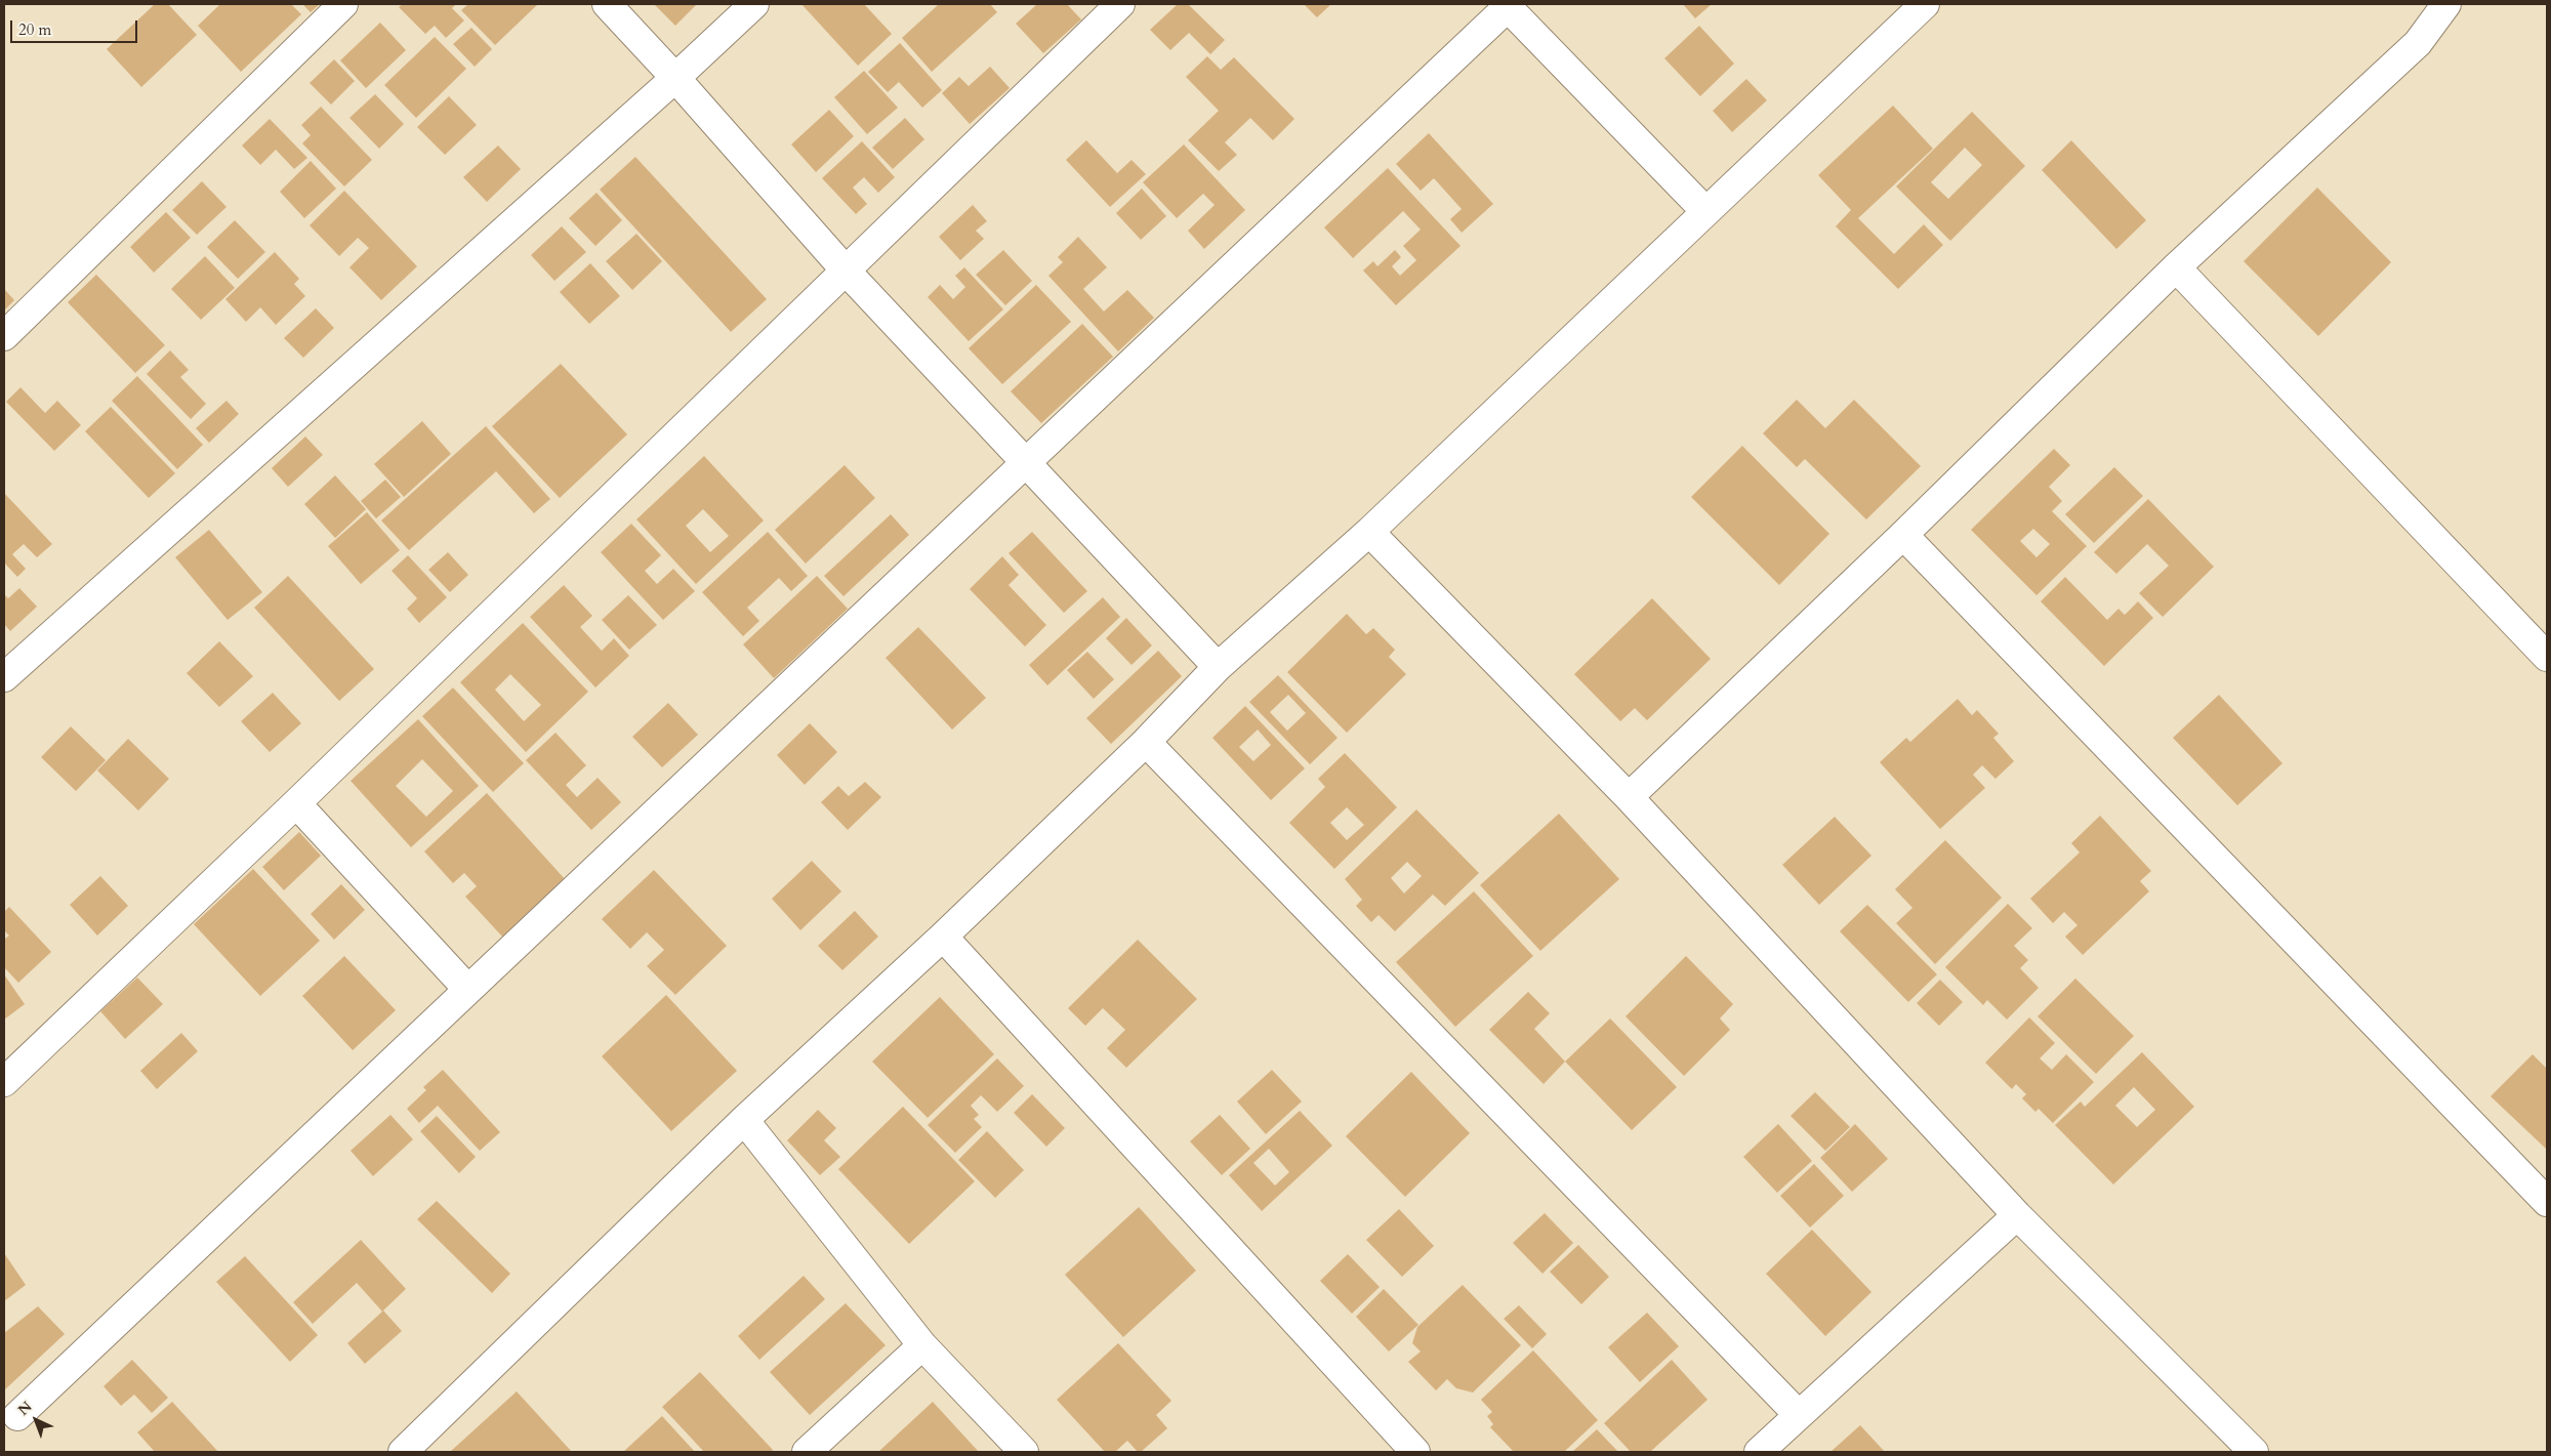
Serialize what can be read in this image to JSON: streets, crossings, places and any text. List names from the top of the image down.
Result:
{
  "scale_bar": "20 m",
  "north": "top left"
}
